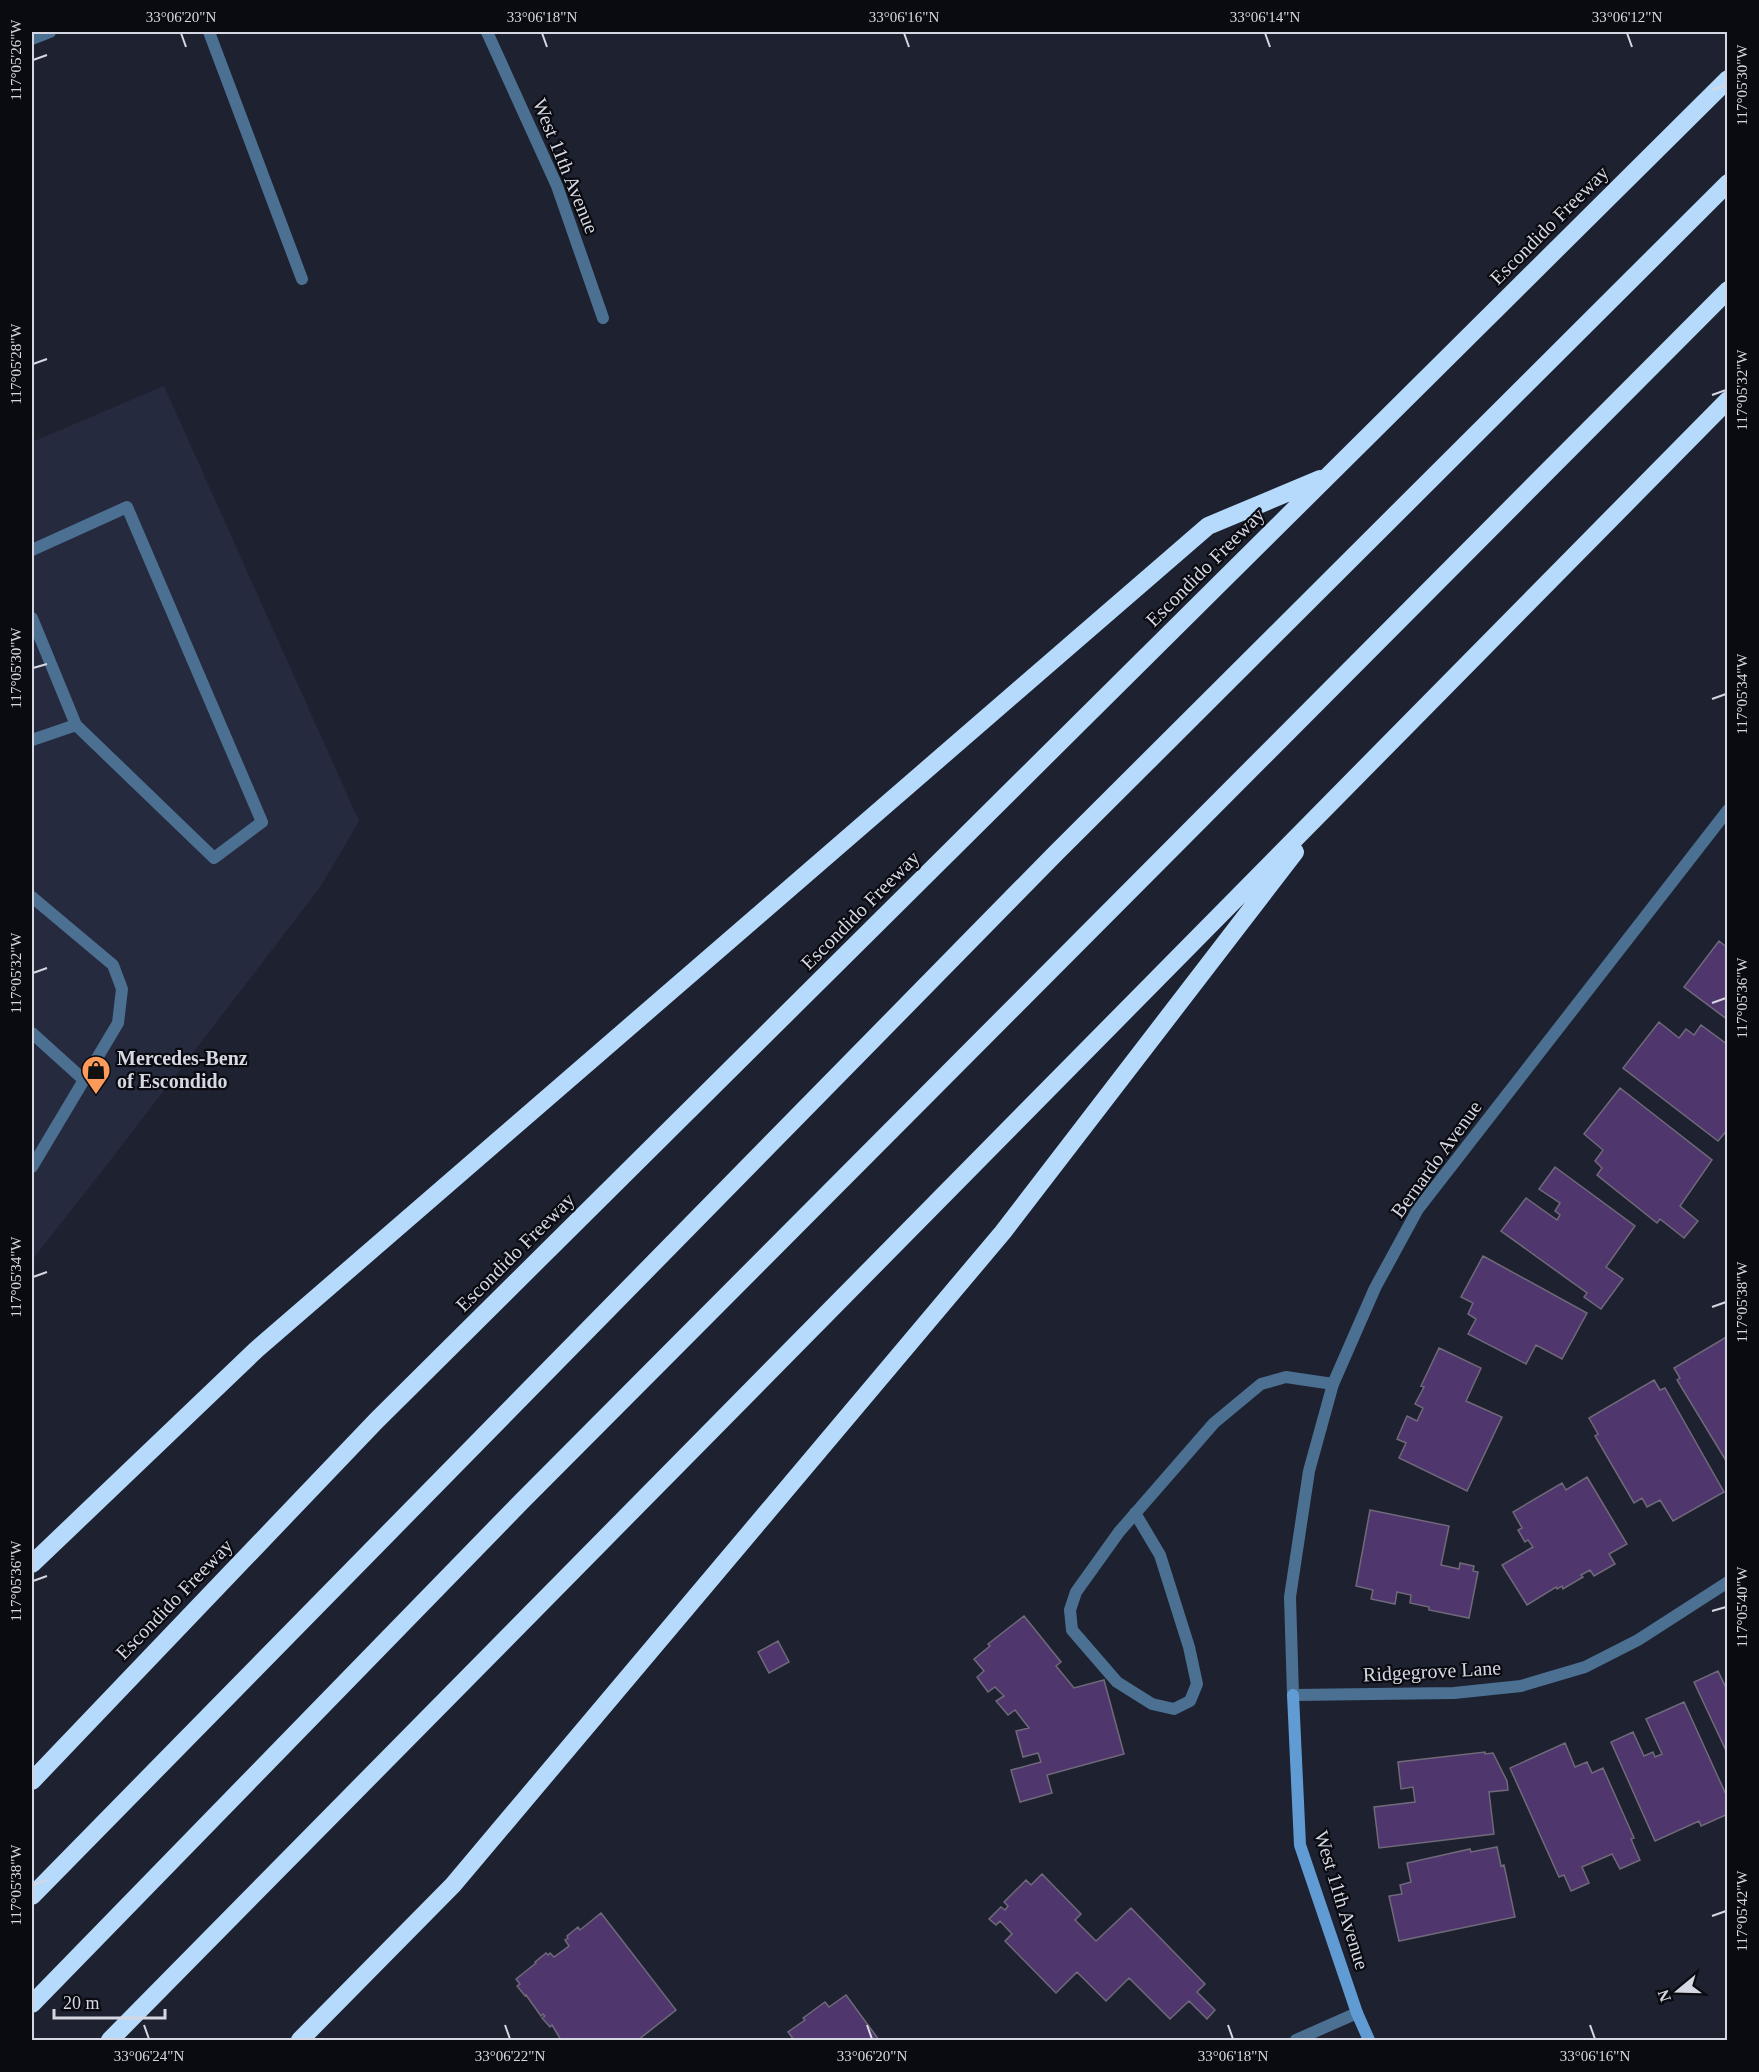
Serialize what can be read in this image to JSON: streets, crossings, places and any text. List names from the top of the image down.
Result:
{
  "streets": {
    "highway": ["Escondido Freeway"],
    "street": ["West 11th Avenue", "Bernardo Avenue", "Ridgegrove Lane"]
  },
  "crossings": [
    ["West 11th Avenue", "Bernardo Avenue"],
    ["West 11th Avenue", "Ridgegrove Lane"],
    ["Bernardo Avenue", "Ridgegrove Lane"]
  ],
  "places": {
    "shop": ["Mercedes-Benz of Escondido"]
  },
  "scale_bar": "20 m",
  "north": "left",
  "coordinates": [
    "33°06'20\"N",
    "33°06'18\"N",
    "33°06'16\"N",
    "33°06'14\"N",
    "33°06'12\"N",
    "117°05'26\"W",
    "117°05'30\"W",
    "117°05'28\"W",
    "117°05'32\"W",
    "117°05'34\"W",
    "117°05'36\"W",
    "117°05'38\"W",
    "117°05'40\"W",
    "117°05'42\"W",
    "33°06'24\"N",
    "33°06'22\"N"
  ]
}
